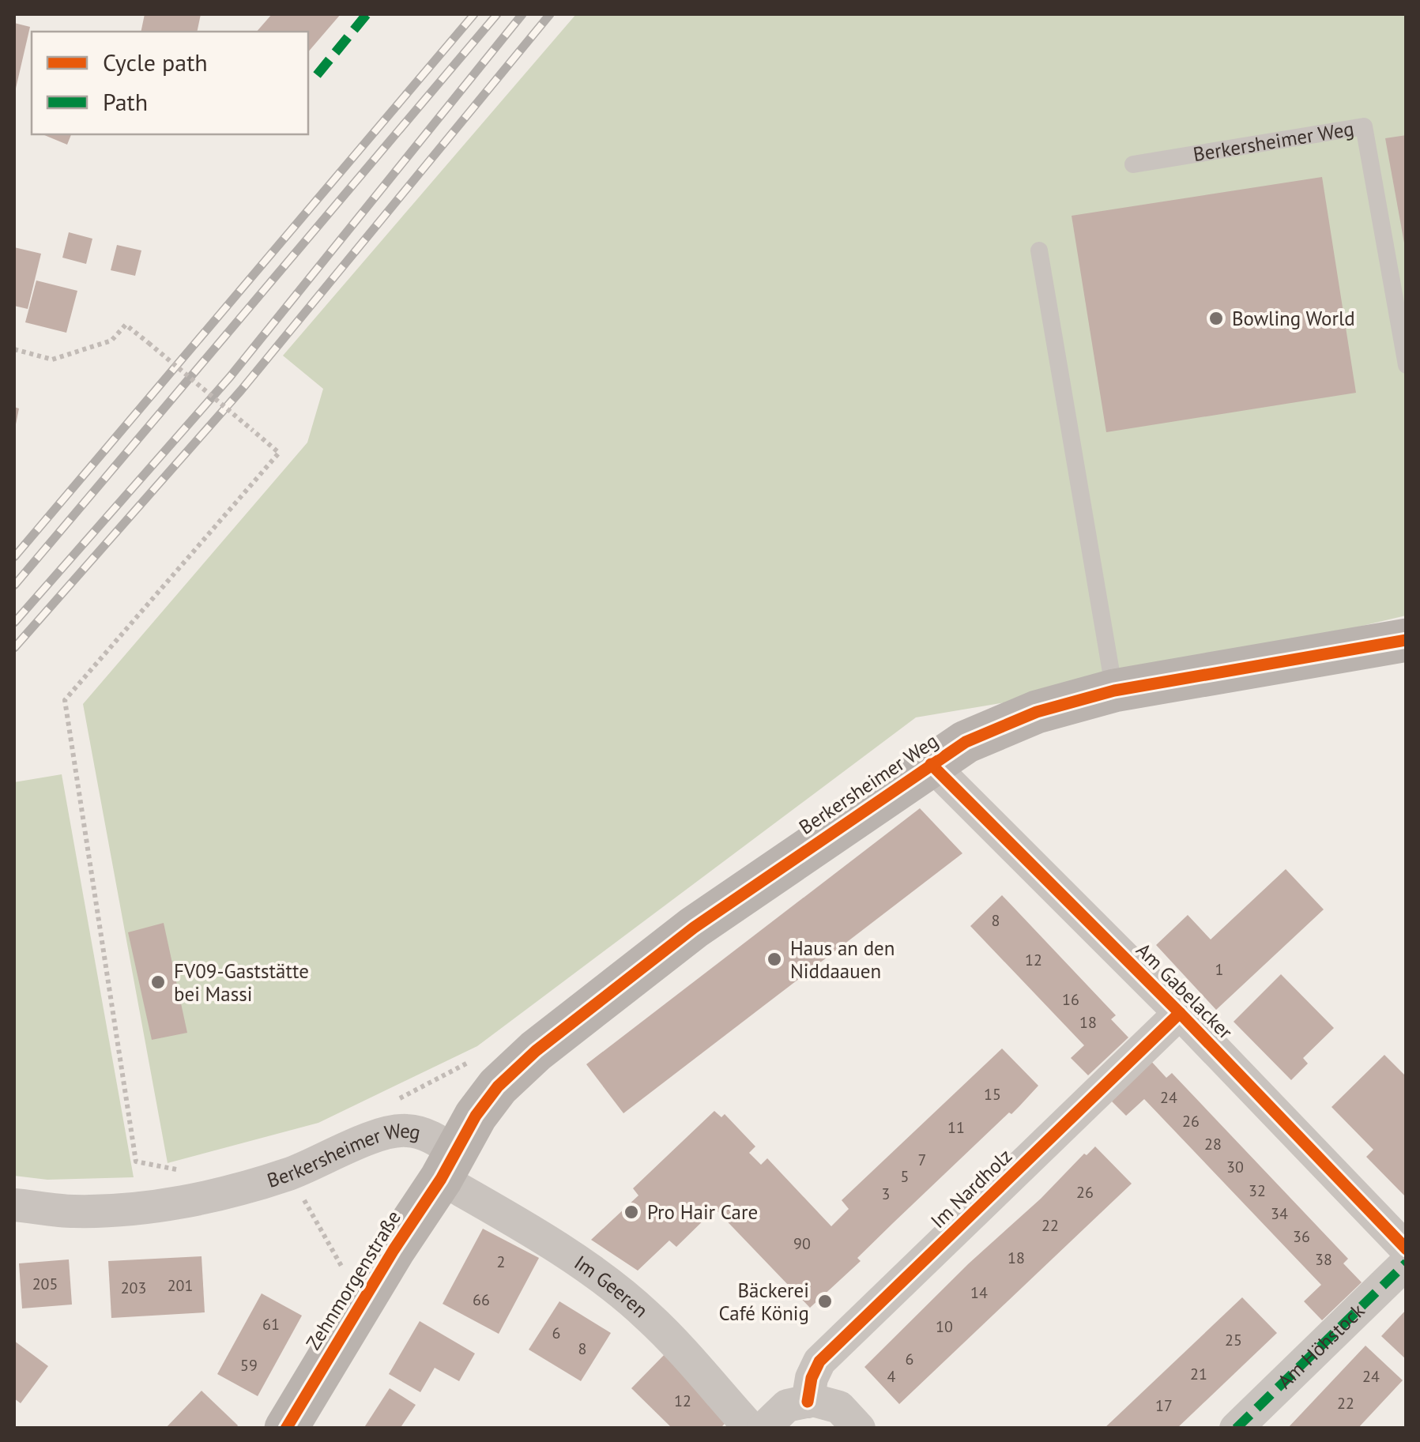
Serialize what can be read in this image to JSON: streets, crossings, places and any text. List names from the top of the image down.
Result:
{
  "streets": {
    "street": [
      "Berkersheimer Weg",
      "Am Gabelacker",
      "Im Nardholz",
      "Zehnmorgenstraße",
      "Im Geeren",
      "Am Höhstock"
    ]
  },
  "crossings": [
    ["Berkersheimer Weg", "Am Gabelacker"],
    ["Berkersheimer Weg", "Zehnmorgenstraße"],
    ["Berkersheimer Weg", "Im Geeren"],
    ["Am Gabelacker", "Im Nardholz"],
    ["Zehnmorgenstraße", "Im Geeren"]
  ],
  "places": [
    "Bowling World",
    "Haus an den Niddaauen",
    "FV09-Gaststätte bei Massi",
    "Pro Hair Care",
    "Bäckerei Café König"
  ],
  "house_numbers": [
    "8",
    "12",
    "1",
    "16",
    "18",
    "15",
    "24",
    "26",
    "11",
    "28",
    "7",
    "30",
    "5",
    "32",
    "26",
    "3",
    "34",
    "22",
    "36",
    "90",
    "18",
    "38",
    "2",
    "205",
    "201",
    "203",
    "14",
    "66",
    "61",
    "10",
    "6",
    "25",
    "8",
    "6",
    "59",
    "21",
    "4",
    "24",
    "12",
    "22",
    "17"
  ],
  "legend": ["Cycle path", "Path"]
}
